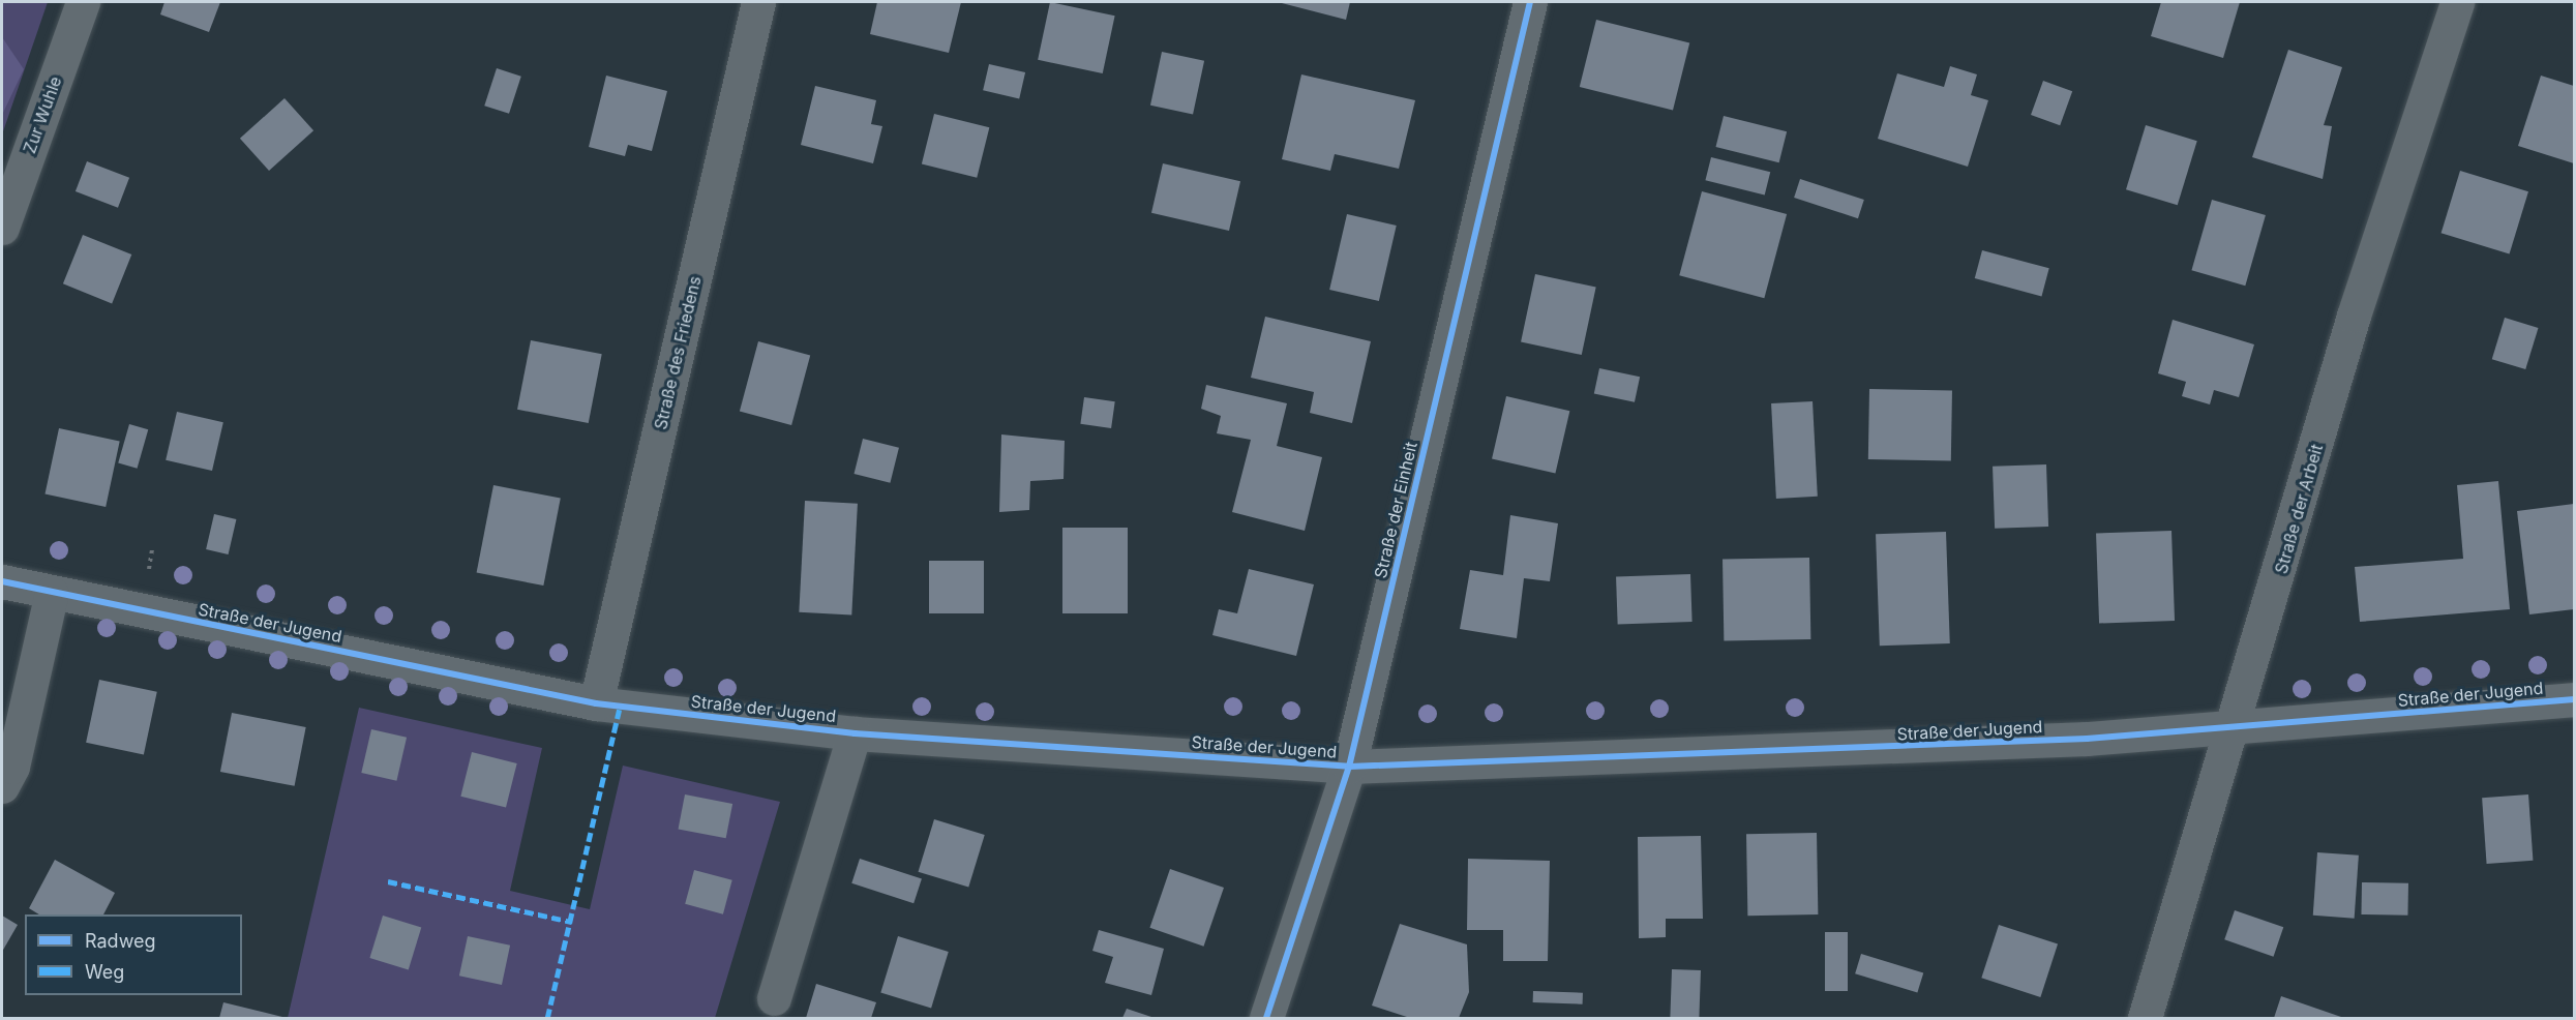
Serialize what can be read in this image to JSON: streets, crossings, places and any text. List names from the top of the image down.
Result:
{
  "streets": {
    "street": [
      "Zur Wuhle",
      "Straße des Friedens",
      "Straße der Arbeit",
      "Straße der Einheit",
      "Straße der Jugend"
    ]
  },
  "crossings": [
    ["Straße des Friedens", "Straße der Jugend"],
    ["Straße der Arbeit", "Straße der Jugend"],
    ["Straße der Einheit", "Straße der Jugend"]
  ],
  "legend": ["Radweg", "Weg"]
}
